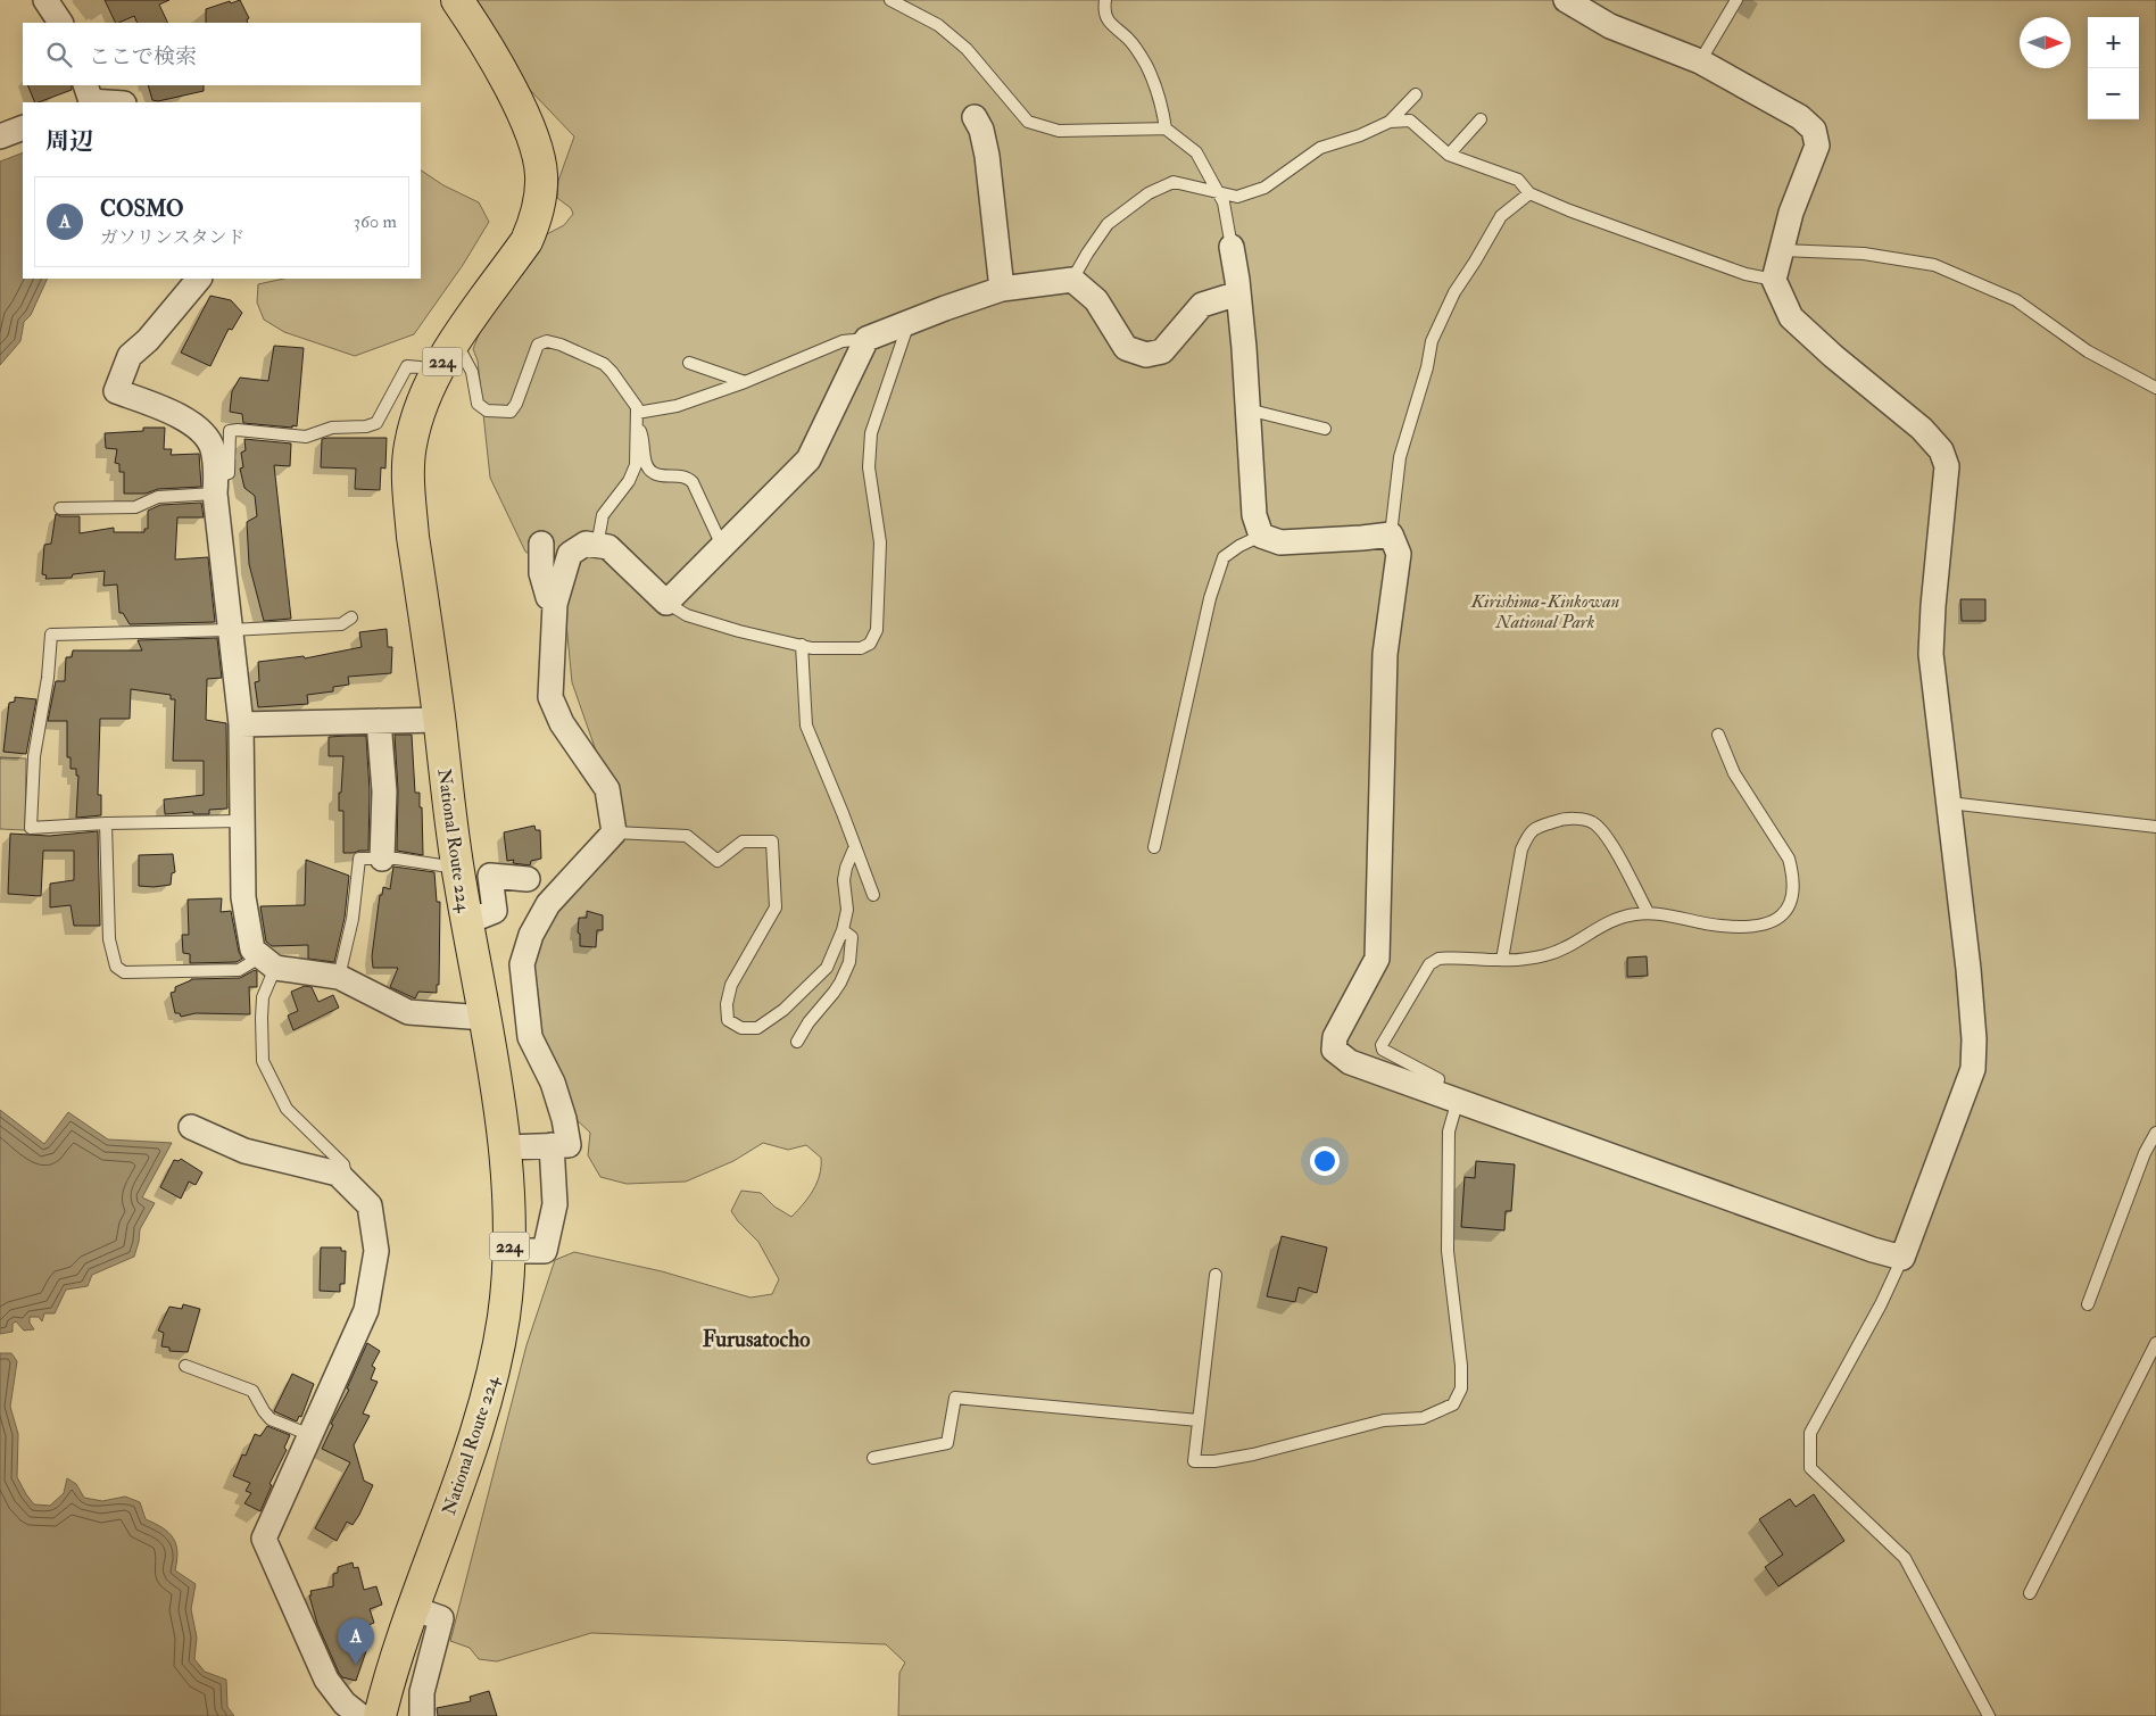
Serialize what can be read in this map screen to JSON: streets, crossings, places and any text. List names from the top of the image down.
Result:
{
  "streets": {
    "highway": ["224", "National Route 224"]
  },
  "districts": ["Furusatocho"],
  "parks": ["Kirishima-Kinkowan National Park"],
  "north": "right",
  "page": {
    "map_buttons": ["+", "−"],
    "search": "ここで検索",
    "heading": "周辺",
    "list": [
      {
        "mark": "A",
        "name": "COSMO",
        "note": "ガソリンスタンド",
        "value": "360 m"
      }
    ],
    "pins": "A"
  }
}
